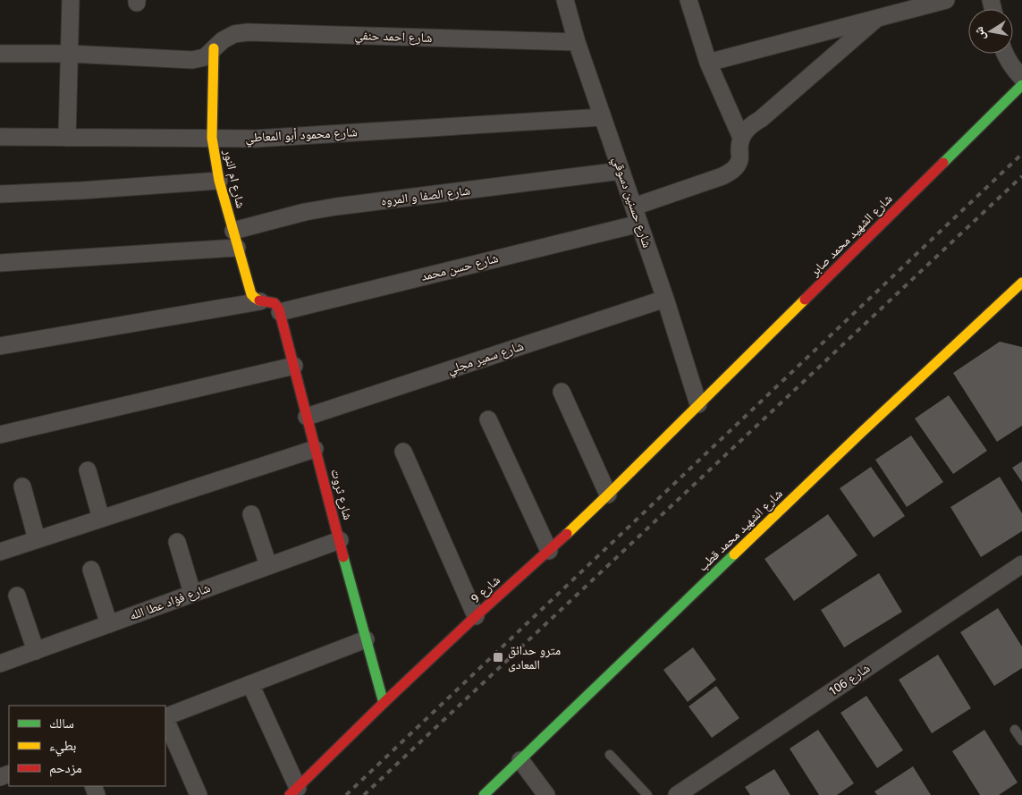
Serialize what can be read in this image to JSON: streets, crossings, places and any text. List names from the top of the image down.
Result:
{
  "streets": {
    "street": [
      "شارع احمد حنفي",
      "شارع محمود أبو المعاطي",
      "شارع ام النور",
      "شارع الصفا و المروه",
      "شارع حسنين دسوقي",
      "شارع الشهيد محمد صابر",
      "شارع حسن محمد",
      "شارع سمير مجلي",
      "شارع ثروت",
      "شارع الشهيد محمد قطب",
      "شارع 9",
      "شارع فؤاد عطا الله",
      "شارع 106"
    ]
  },
  "crossings": [
    ["شارع احمد حنفي", "شارع ام النور"],
    ["شارع احمد حنفي", "شارع حسنين دسوقي"],
    ["شارع محمود أبو المعاطي", "شارع ام النور"],
    ["شارع محمود أبو المعاطي", "شارع حسنين دسوقي"],
    ["شارع ام النور", "شارع الصفا و المروه"],
    ["شارع الصفا و المروه", "شارع حسنين دسوقي"],
    ["شارع حسنين دسوقي", "شارع الشهيد محمد صابر"],
    ["شارع حسنين دسوقي", "شارع حسن محمد"],
    ["شارع حسنين دسوقي", "شارع سمير مجلي"],
    ["شارع حسنين دسوقي", "شارع 9"],
    ["شارع الشهيد محمد صابر", "شارع 9"],
    ["شارع حسن محمد", "شارع ثروت"],
    ["شارع سمير مجلي", "شارع ثروت"],
    ["شارع ثروت", "شارع 9"],
    ["شارع ثروت", "شارع فؤاد عطا الله"]
  ],
  "places": {
    "transit": ["مترو حدائق المعادى"]
  },
  "legend": ["سالك", "بطيء", "مزدحم"],
  "north": "left"
}
